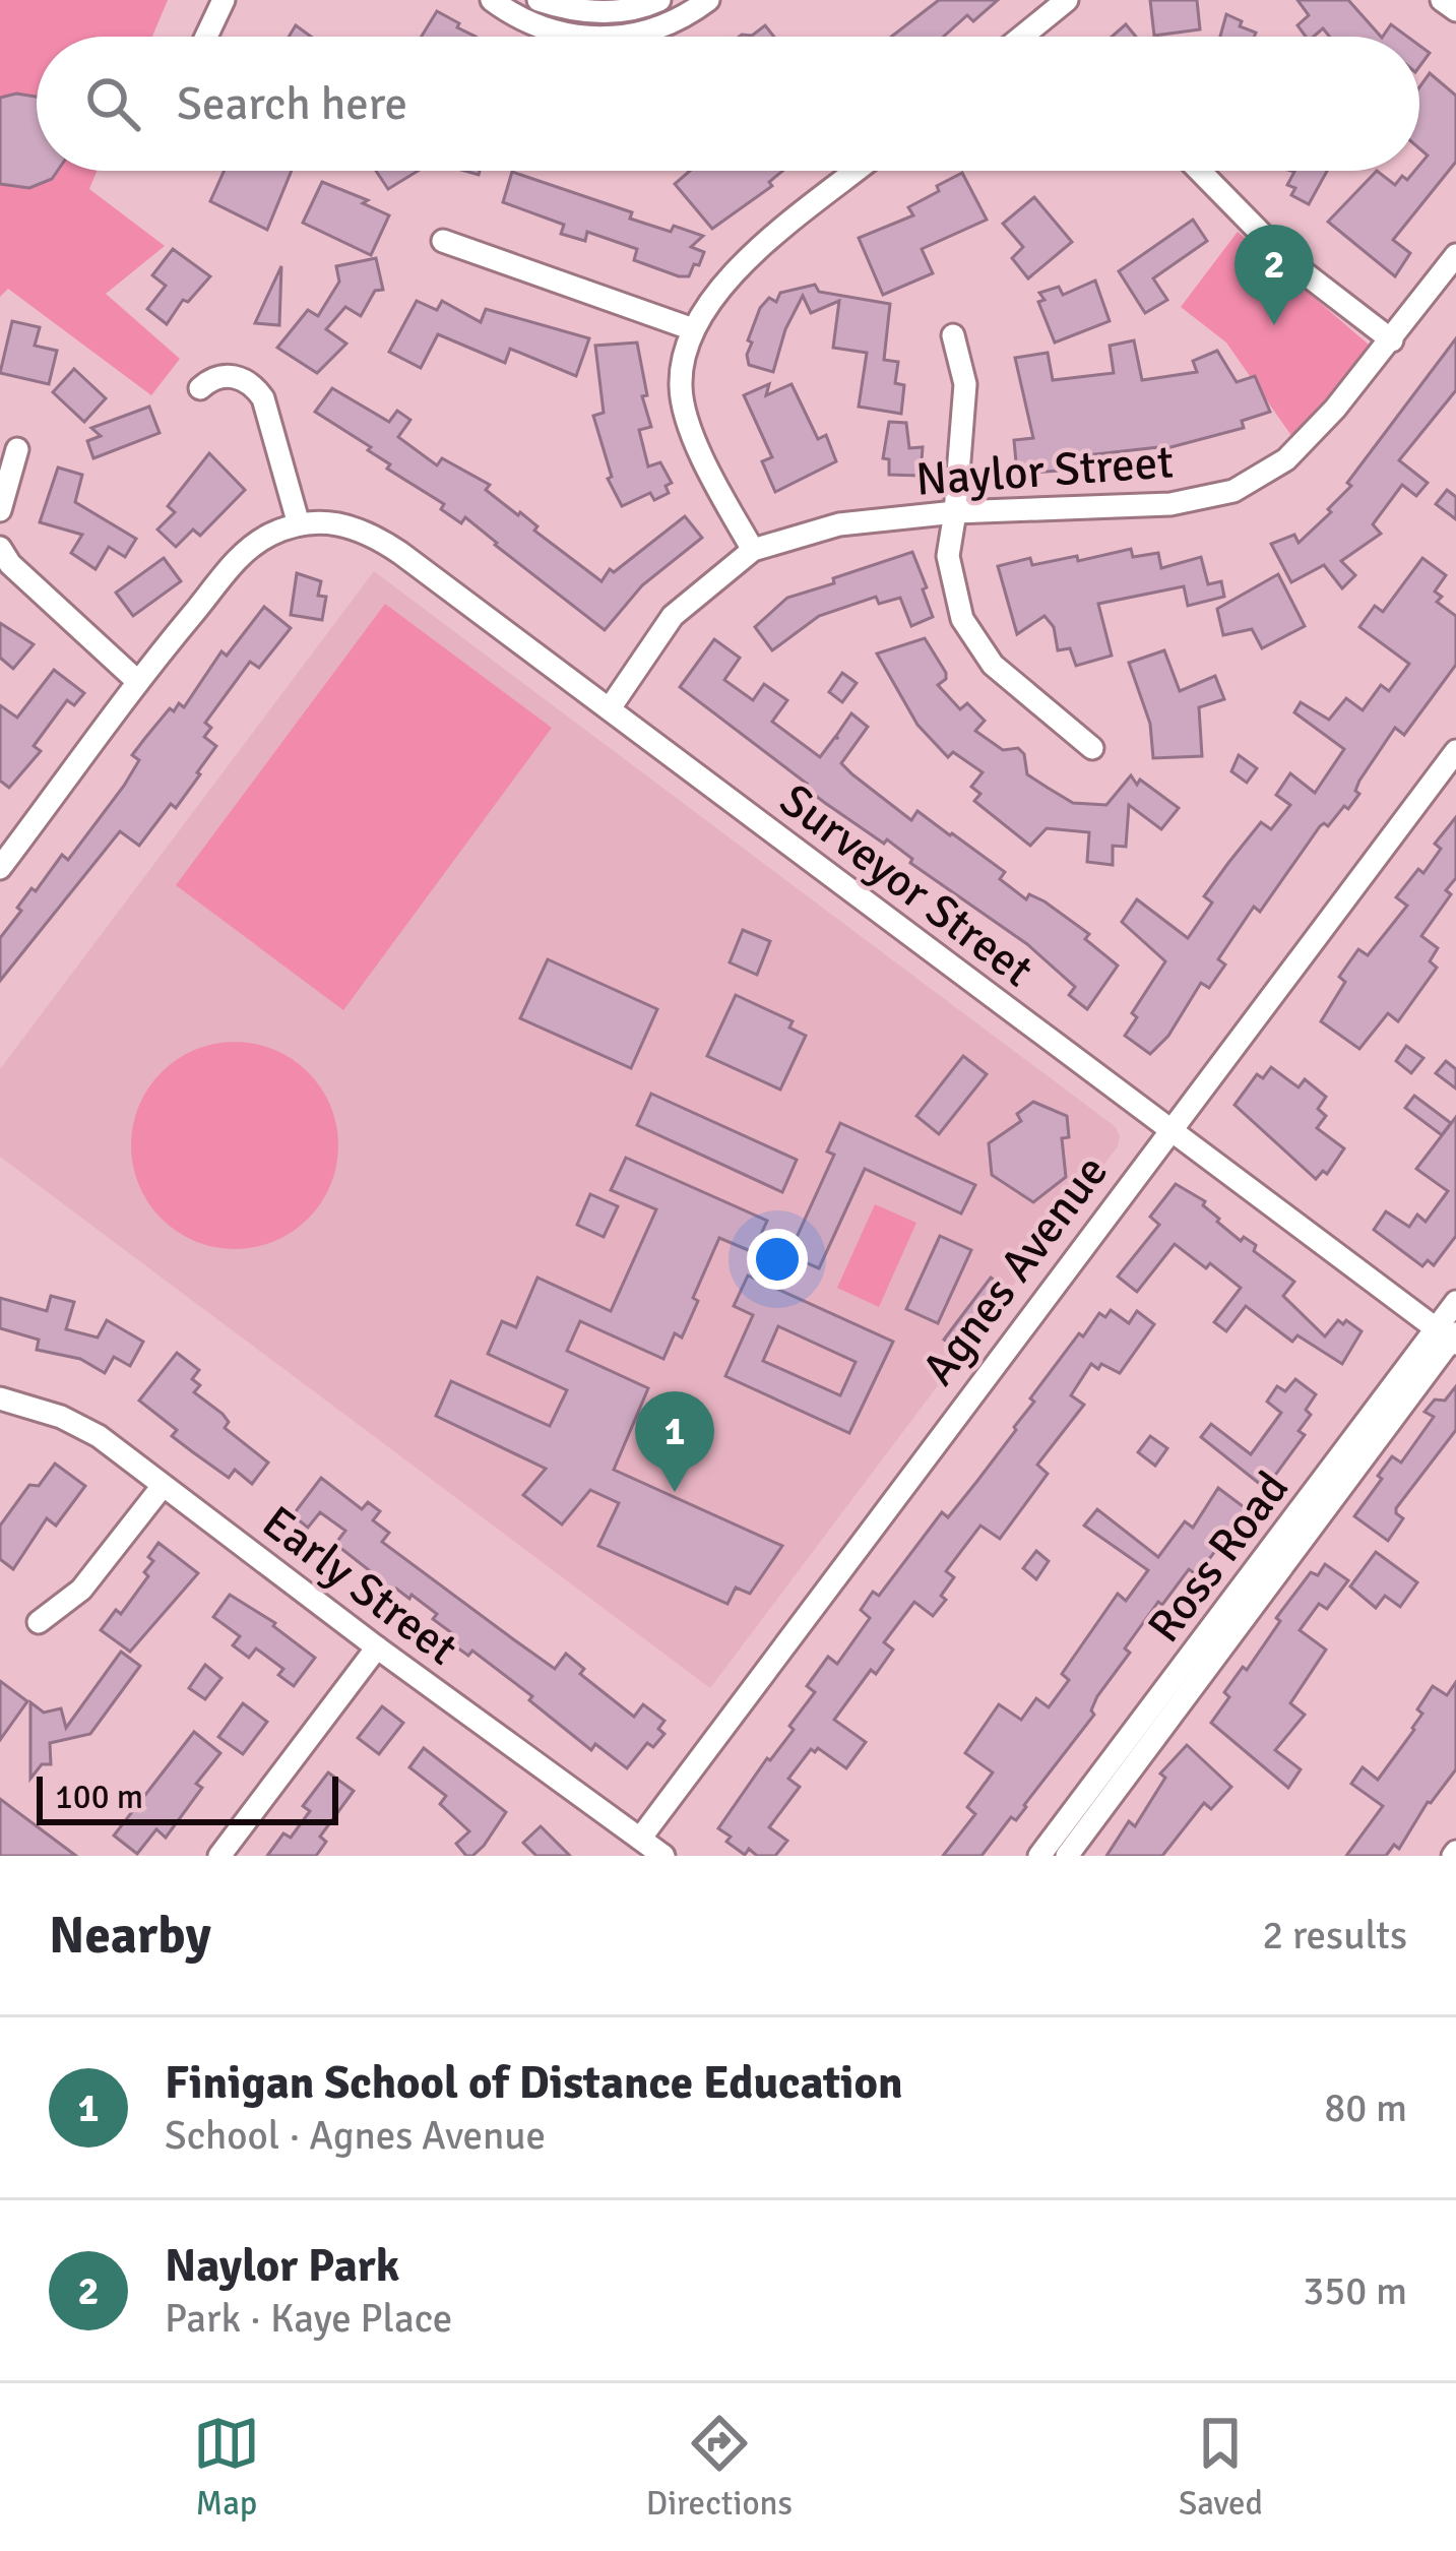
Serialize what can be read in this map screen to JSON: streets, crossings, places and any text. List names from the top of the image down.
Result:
{
  "streets": {
    "street": [
      "Naylor Street",
      "Surveyor Street",
      "Agnes Avenue",
      "Ross Road",
      "Early Street"
    ]
  },
  "crossings": [
    ["Naylor Street", "Surveyor Street"],
    ["Surveyor Street", "Agnes Avenue"],
    ["Surveyor Street", "Ross Road"],
    ["Agnes Avenue", "Early Street"]
  ],
  "scale_bar": "100 m",
  "page": {
    "search": "Search here",
    "pins": ["2", "1"],
    "scale": "100 m",
    "heading": ["Nearby", "2 results"],
    "list": [
      {
        "mark": "1",
        "name": "Finigan School of Distance Education",
        "note": "School · Agnes Avenue",
        "value": "80 m"
      },
      {
        "mark": "2",
        "name": "Naylor Park",
        "note": "Park · Kaye Place",
        "value": "350 m"
      }
    ],
    "nav": ["Map", "Directions", "Saved"]
  }
}
